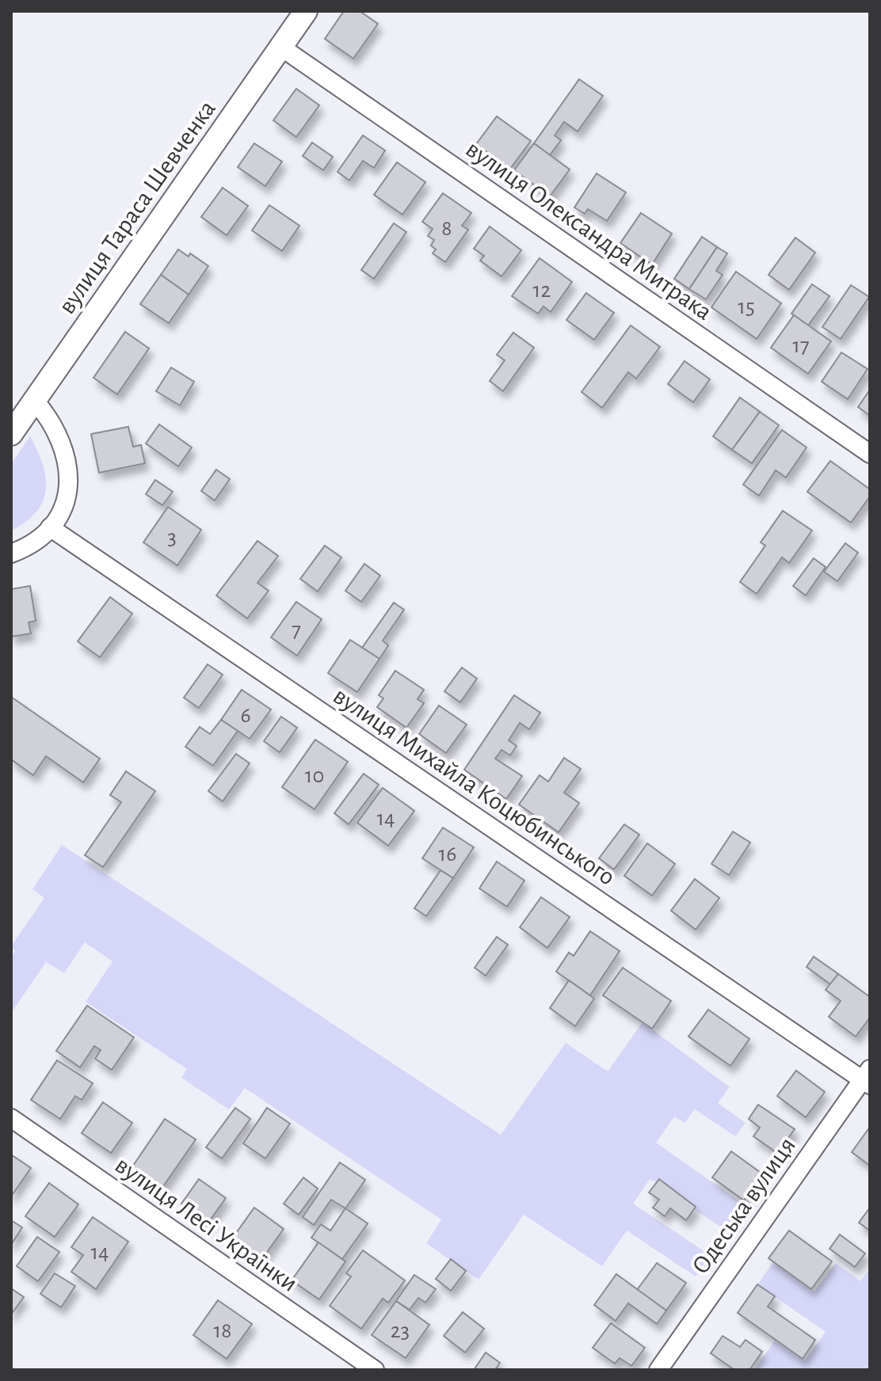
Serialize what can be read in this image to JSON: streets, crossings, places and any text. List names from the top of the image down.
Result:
{
  "streets": {
    "street": [
      "вулиця Тараса Шевченка",
      "вулиця Олександра Митрака",
      "вулиця Михайла Коцюбинського",
      "Одеська вулиця",
      "вулиця Лесі Українки"
    ]
  },
  "crossings": [
    ["вулиця Тараса Шевченка", "вулиця Олександра Митрака"],
    ["вулиця Михайла Коцюбинського", "Одеська вулиця"]
  ],
  "house_numbers": [
    "8",
    "12",
    "15",
    "17",
    "3",
    "7",
    "6",
    "10",
    "14",
    "16",
    "14",
    "18",
    "23"
  ]
}
